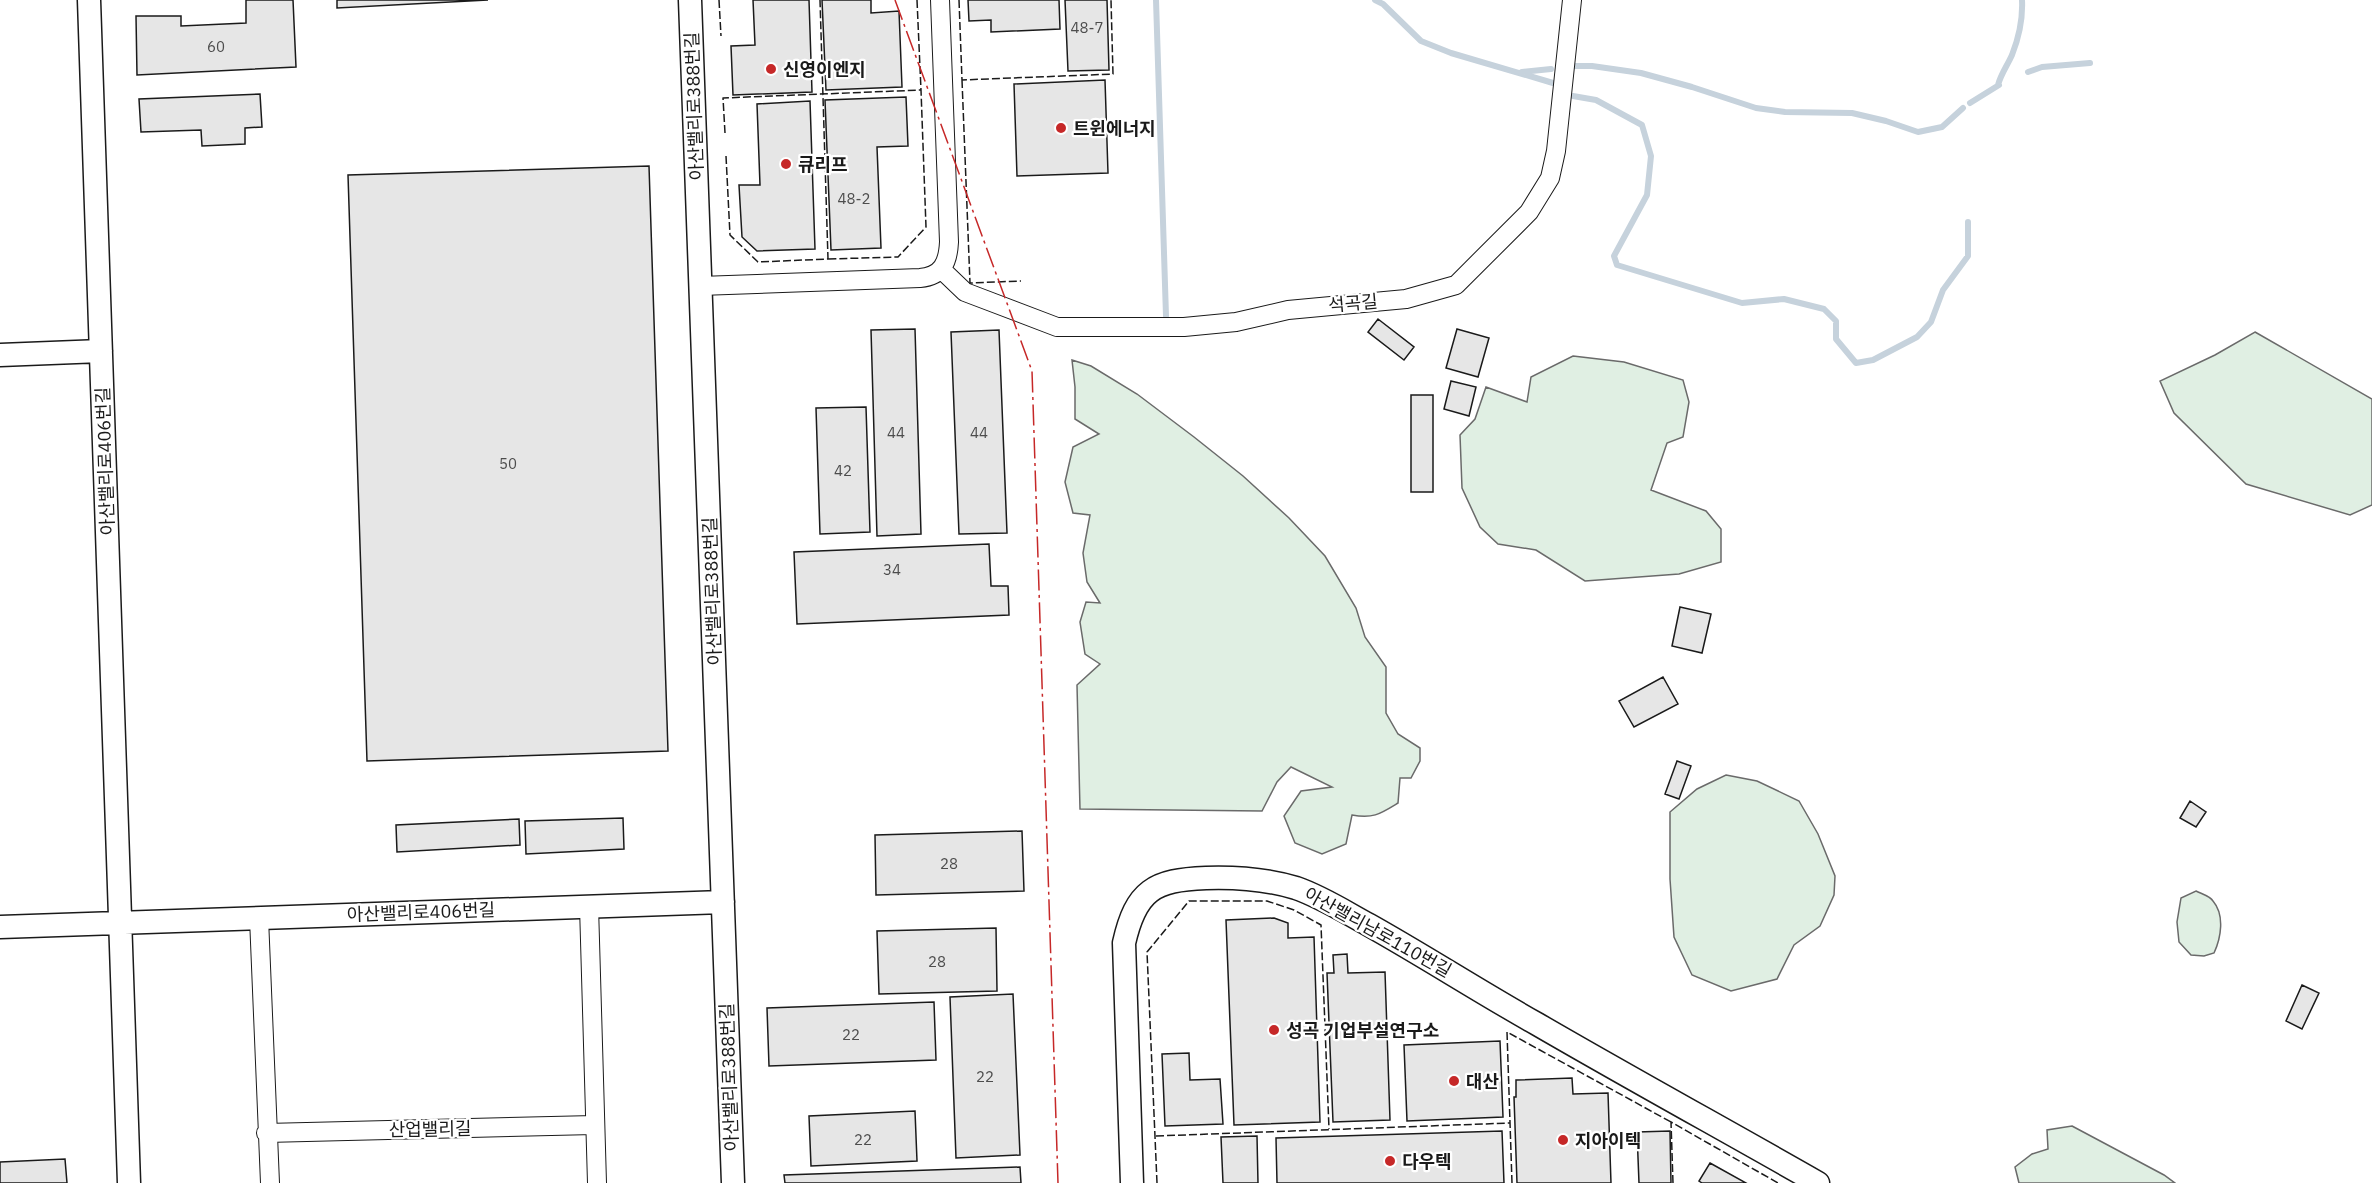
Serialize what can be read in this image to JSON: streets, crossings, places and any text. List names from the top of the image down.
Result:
{
  "streets": {
    "street": [
      "아산밸리로388번길",
      "석곡길",
      "아산밸리로406번길",
      "아산밸리남로110번길",
      "산업밸리길"
    ]
  },
  "crossings": [
    ["아산밸리로388번길", "아산밸리로406번길"]
  ],
  "places": [
    "신영이엔지",
    "트윈에너지",
    "큐리프",
    "성곡 기업부설연구소",
    "대산",
    "지아이텍",
    "다우텍"
  ],
  "house_numbers": [
    "48-7",
    "60",
    "48-2",
    "44",
    "44",
    "50",
    "42",
    "34",
    "28",
    "28",
    "22",
    "22",
    "22"
  ]
}
